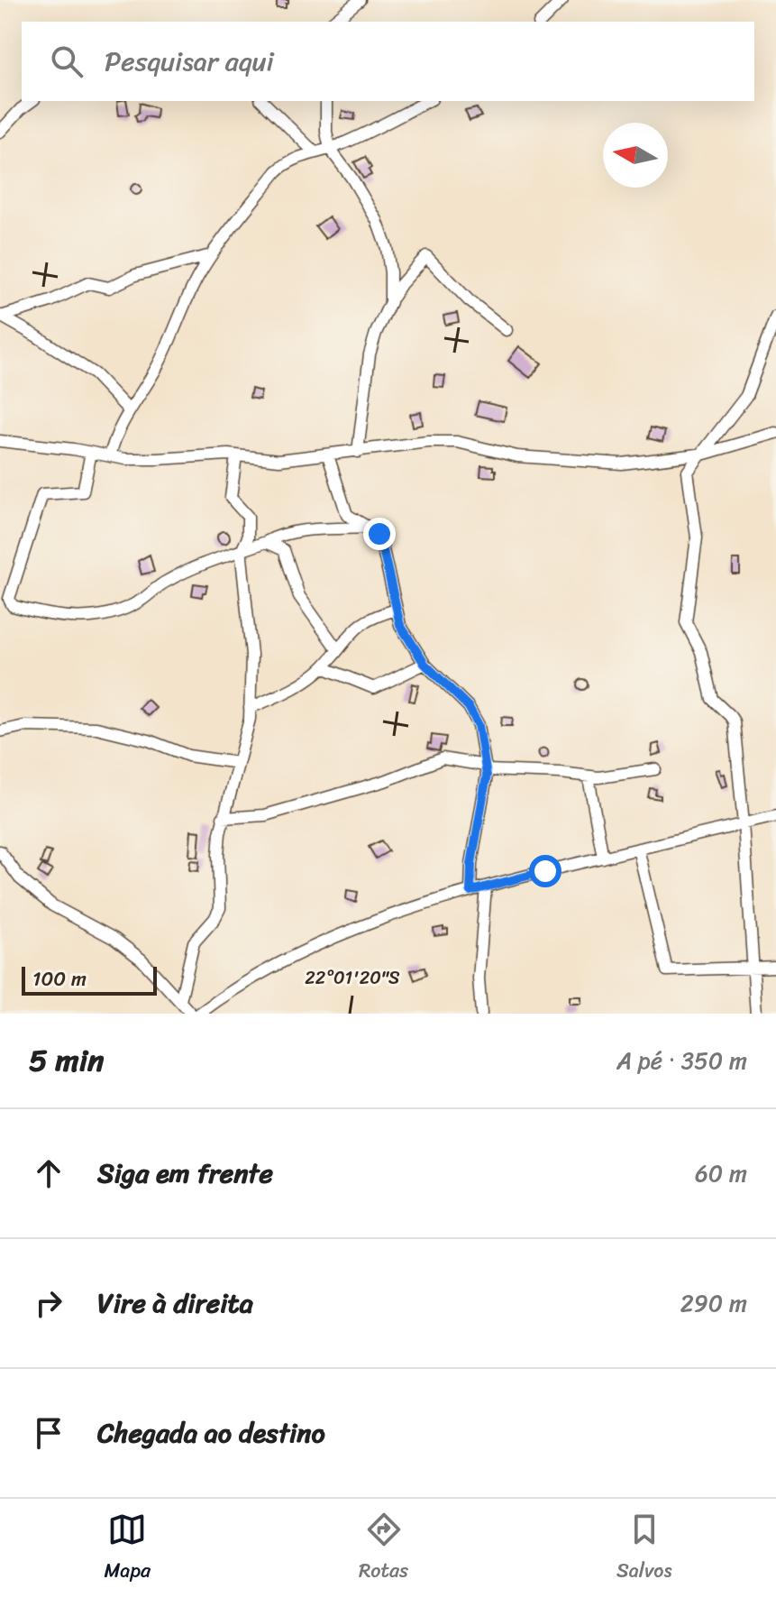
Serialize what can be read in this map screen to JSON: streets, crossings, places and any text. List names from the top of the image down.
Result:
{
  "scale_bar": "100 m",
  "north": "left",
  "page": {
    "search": "Pesquisar aqui",
    "scale": "100 m",
    "heading": ["5 min", "A pé · 350 m"],
    "list": [
      ["Siga em frente", "60 m"],
      ["Vire à direita", "290 m"],
      "Chegada ao destino"
    ],
    "nav": ["Mapa", "Rotas", "Salvos"]
  },
  "coordinates": ["22°01'20\"S"]
}
